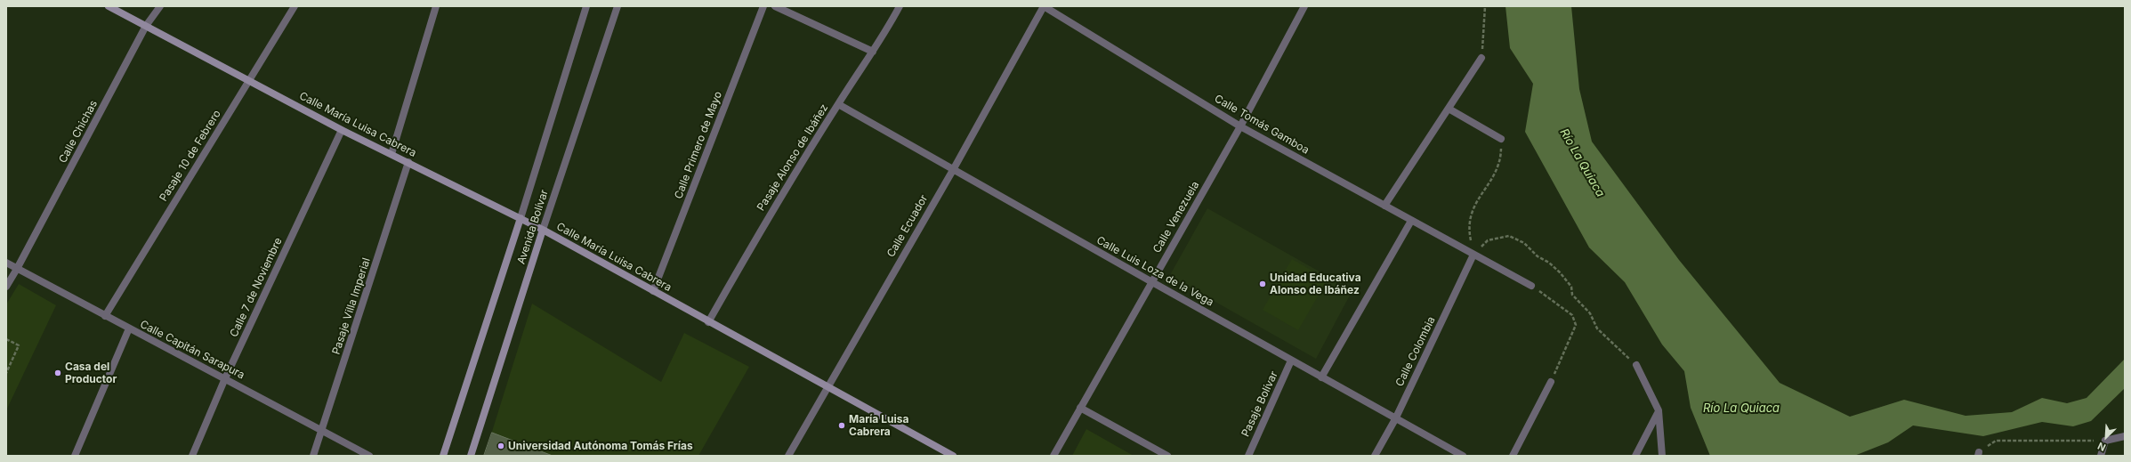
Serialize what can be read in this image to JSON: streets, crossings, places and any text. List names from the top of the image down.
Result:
{
  "streets": {
    "main road": ["Calle María Luisa Cabrera", "Avenida Bolívar"],
    "street": [
      "Calle Tomás Gamboa",
      "Calle Chichas",
      "Calle Primero de Mayo",
      "Pasaje 10 de Febrero",
      "Pasaje Alonso de Ibáñez",
      "Calle Venezuela",
      "Calle Ecuador",
      "Calle Luis Loza de la Vega",
      "Calle 7 de Noviembre",
      "Pasaje Villa Imperial",
      "Calle Capitán Sarapura",
      "Calle Colombia",
      "Pasaje Bolívar"
    ]
  },
  "crossings": [
    ["Calle María Luisa Cabrera", "Calle Chichas"],
    ["Calle María Luisa Cabrera", "Calle Primero de Mayo"],
    ["Calle María Luisa Cabrera", "Pasaje 10 de Febrero"],
    ["Calle María Luisa Cabrera", "Pasaje Alonso de Ibáñez"],
    ["Calle María Luisa Cabrera", "Calle Ecuador"],
    ["Calle María Luisa Cabrera", "Avenida Bolívar"],
    ["Calle María Luisa Cabrera", "Calle 7 de Noviembre"],
    ["Calle María Luisa Cabrera", "Pasaje Villa Imperial"],
    ["Calle Tomás Gamboa", "Calle Venezuela"],
    ["Calle Tomás Gamboa", "Calle Ecuador"],
    ["Calle Tomás Gamboa", "Calle Colombia"],
    ["Calle Chichas", "Calle Capitán Sarapura"],
    ["Pasaje 10 de Febrero", "Calle Capitán Sarapura"],
    ["Pasaje Alonso de Ibáñez", "Calle Luis Loza de la Vega"],
    ["Calle Venezuela", "Calle Luis Loza de la Vega"],
    ["Calle Ecuador", "Calle Luis Loza de la Vega"],
    ["Calle Luis Loza de la Vega", "Calle Colombia"],
    ["Calle Luis Loza de la Vega", "Pasaje Bolívar"],
    ["Calle 7 de Noviembre", "Calle Capitán Sarapura"],
    ["Pasaje Villa Imperial", "Calle Capitán Sarapura"]
  ],
  "water": ["Río La Quiaca"],
  "places": [
    "Unidad Educativa Alonso de Ibáñez",
    "Casa del Productor",
    "María Luisa Cabrera",
    "Universidad Autónoma Tomás Frías"
  ],
  "north": "bottom left"
}
